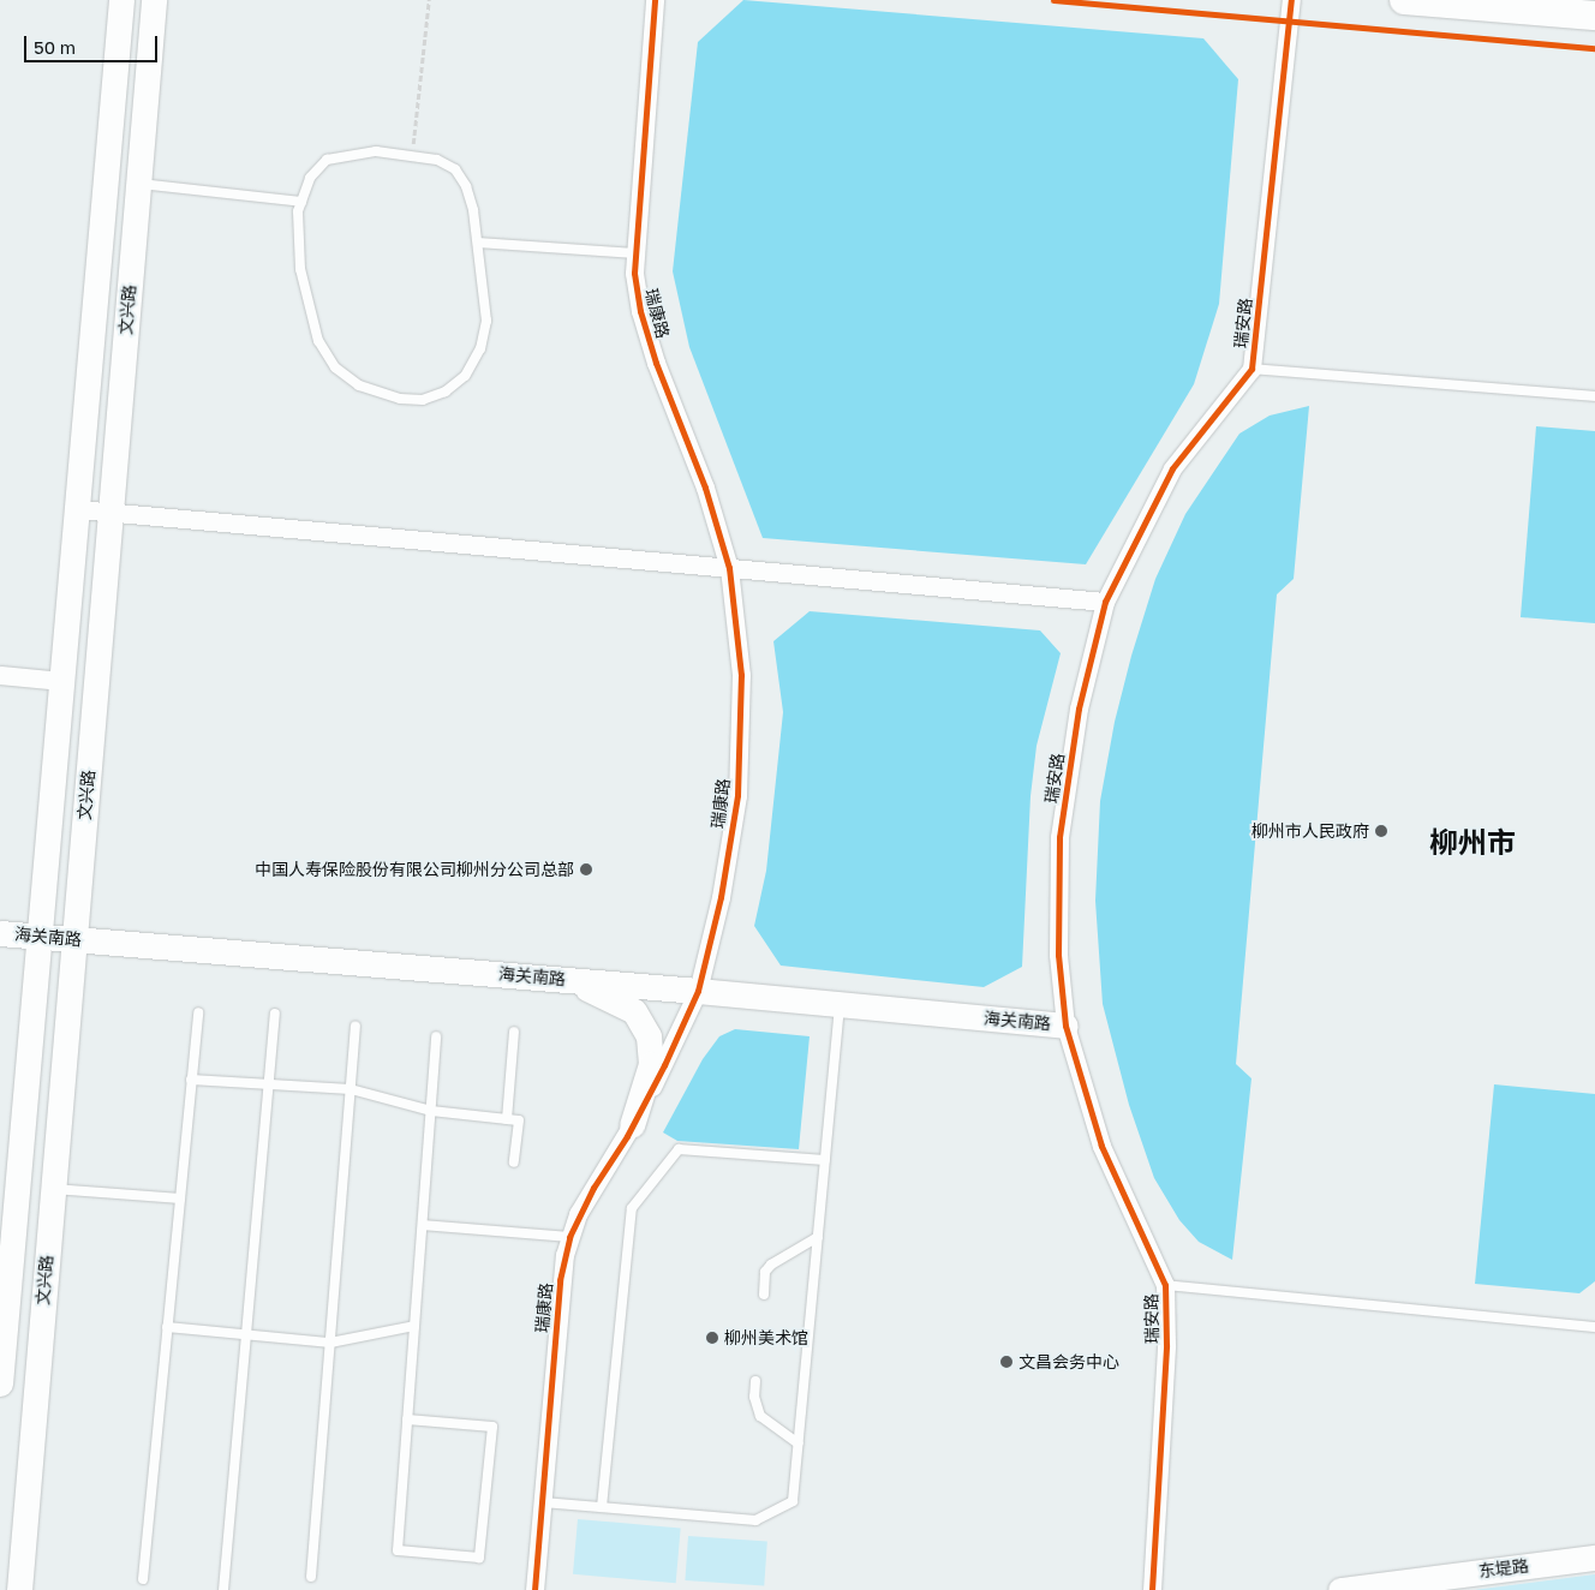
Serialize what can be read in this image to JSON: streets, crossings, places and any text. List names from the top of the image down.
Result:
{
  "streets": {
    "main road": ["文兴路", "海关南路", "东堤路"],
    "street": ["瑞康路", "瑞安路"]
  },
  "crossings": [
    ["文兴路", "海关南路"],
    ["瑞康路", "海关南路"],
    ["瑞安路", "海关南路"]
  ],
  "districts": ["柳州市"],
  "places": [
    "柳州市人民政府",
    "中国人寿保险股份有限公司柳州分公司总部",
    "柳州美术馆",
    "文昌会务中心"
  ],
  "scale_bar": "50 m"
}
